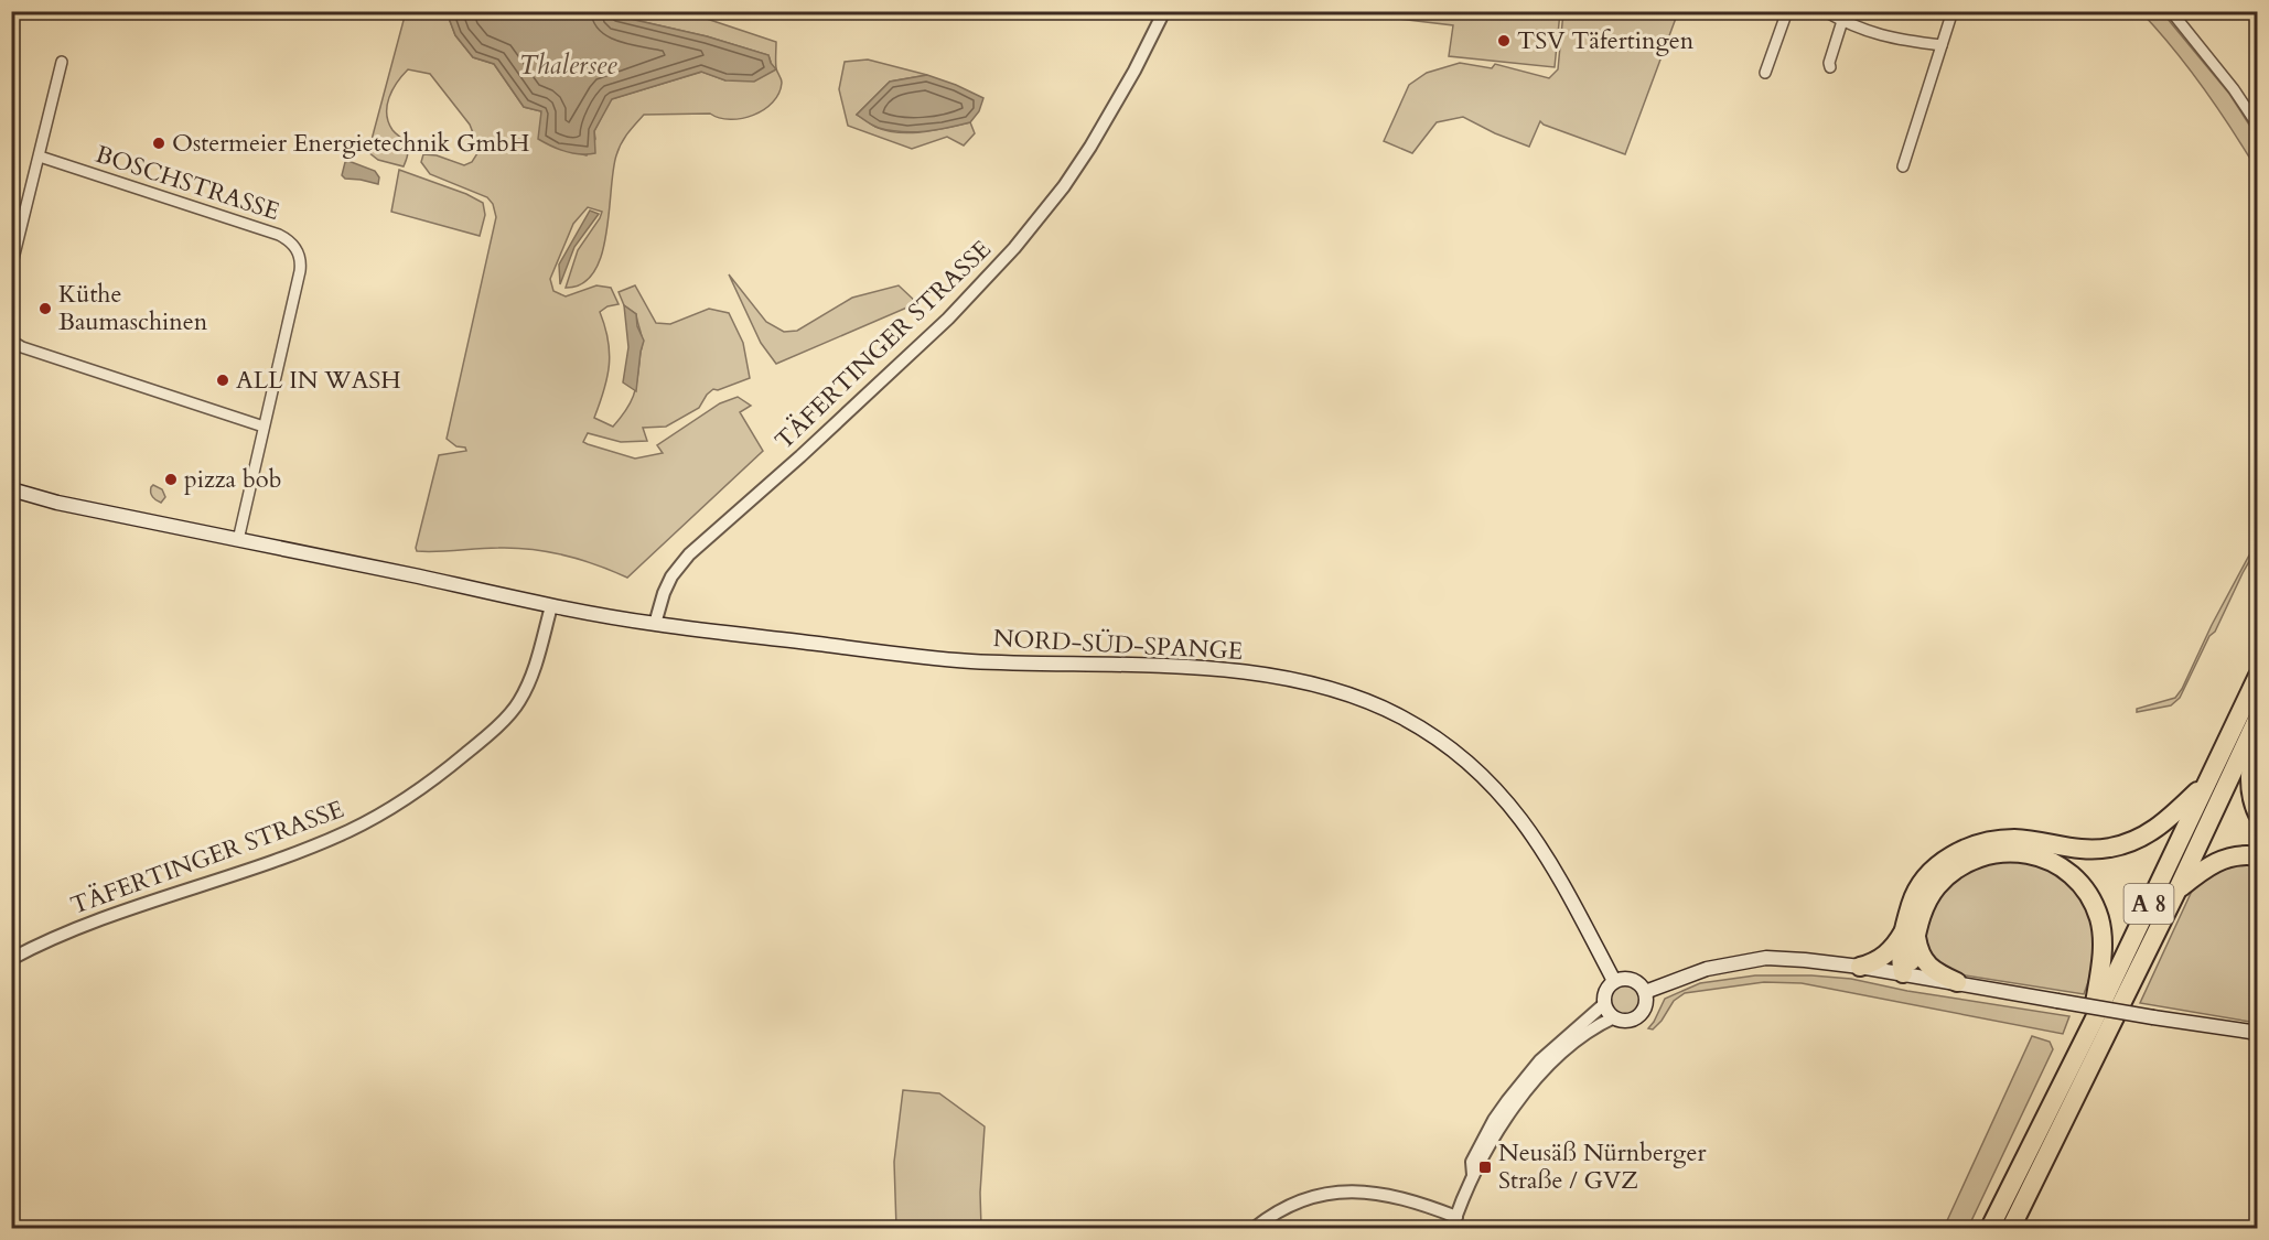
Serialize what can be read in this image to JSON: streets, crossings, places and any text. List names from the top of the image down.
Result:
{
  "streets": {
    "highway": ["A 8"],
    "main road": ["NORD-SÜD-SPANGE"],
    "street": ["BOSCHSTRASSE", "TÄFERTINGER STRASSE"]
  },
  "crossings": [
    ["BOSCHSTRASSE", "NORD-SÜD-SPANGE"],
    ["TÄFERTINGER STRASSE", "NORD-SÜD-SPANGE"]
  ],
  "water": ["Thalersee"],
  "places": {
    "other": [
      "TSV Täfertingen",
      "Ostermeier Energietechnik GmbH",
      "Küthe Baumaschinen",
      "ALL IN WASH",
      "pizza bob"
    ],
    "transit": ["Neusäß Nürnberger Straße / GVZ"]
  }
}
